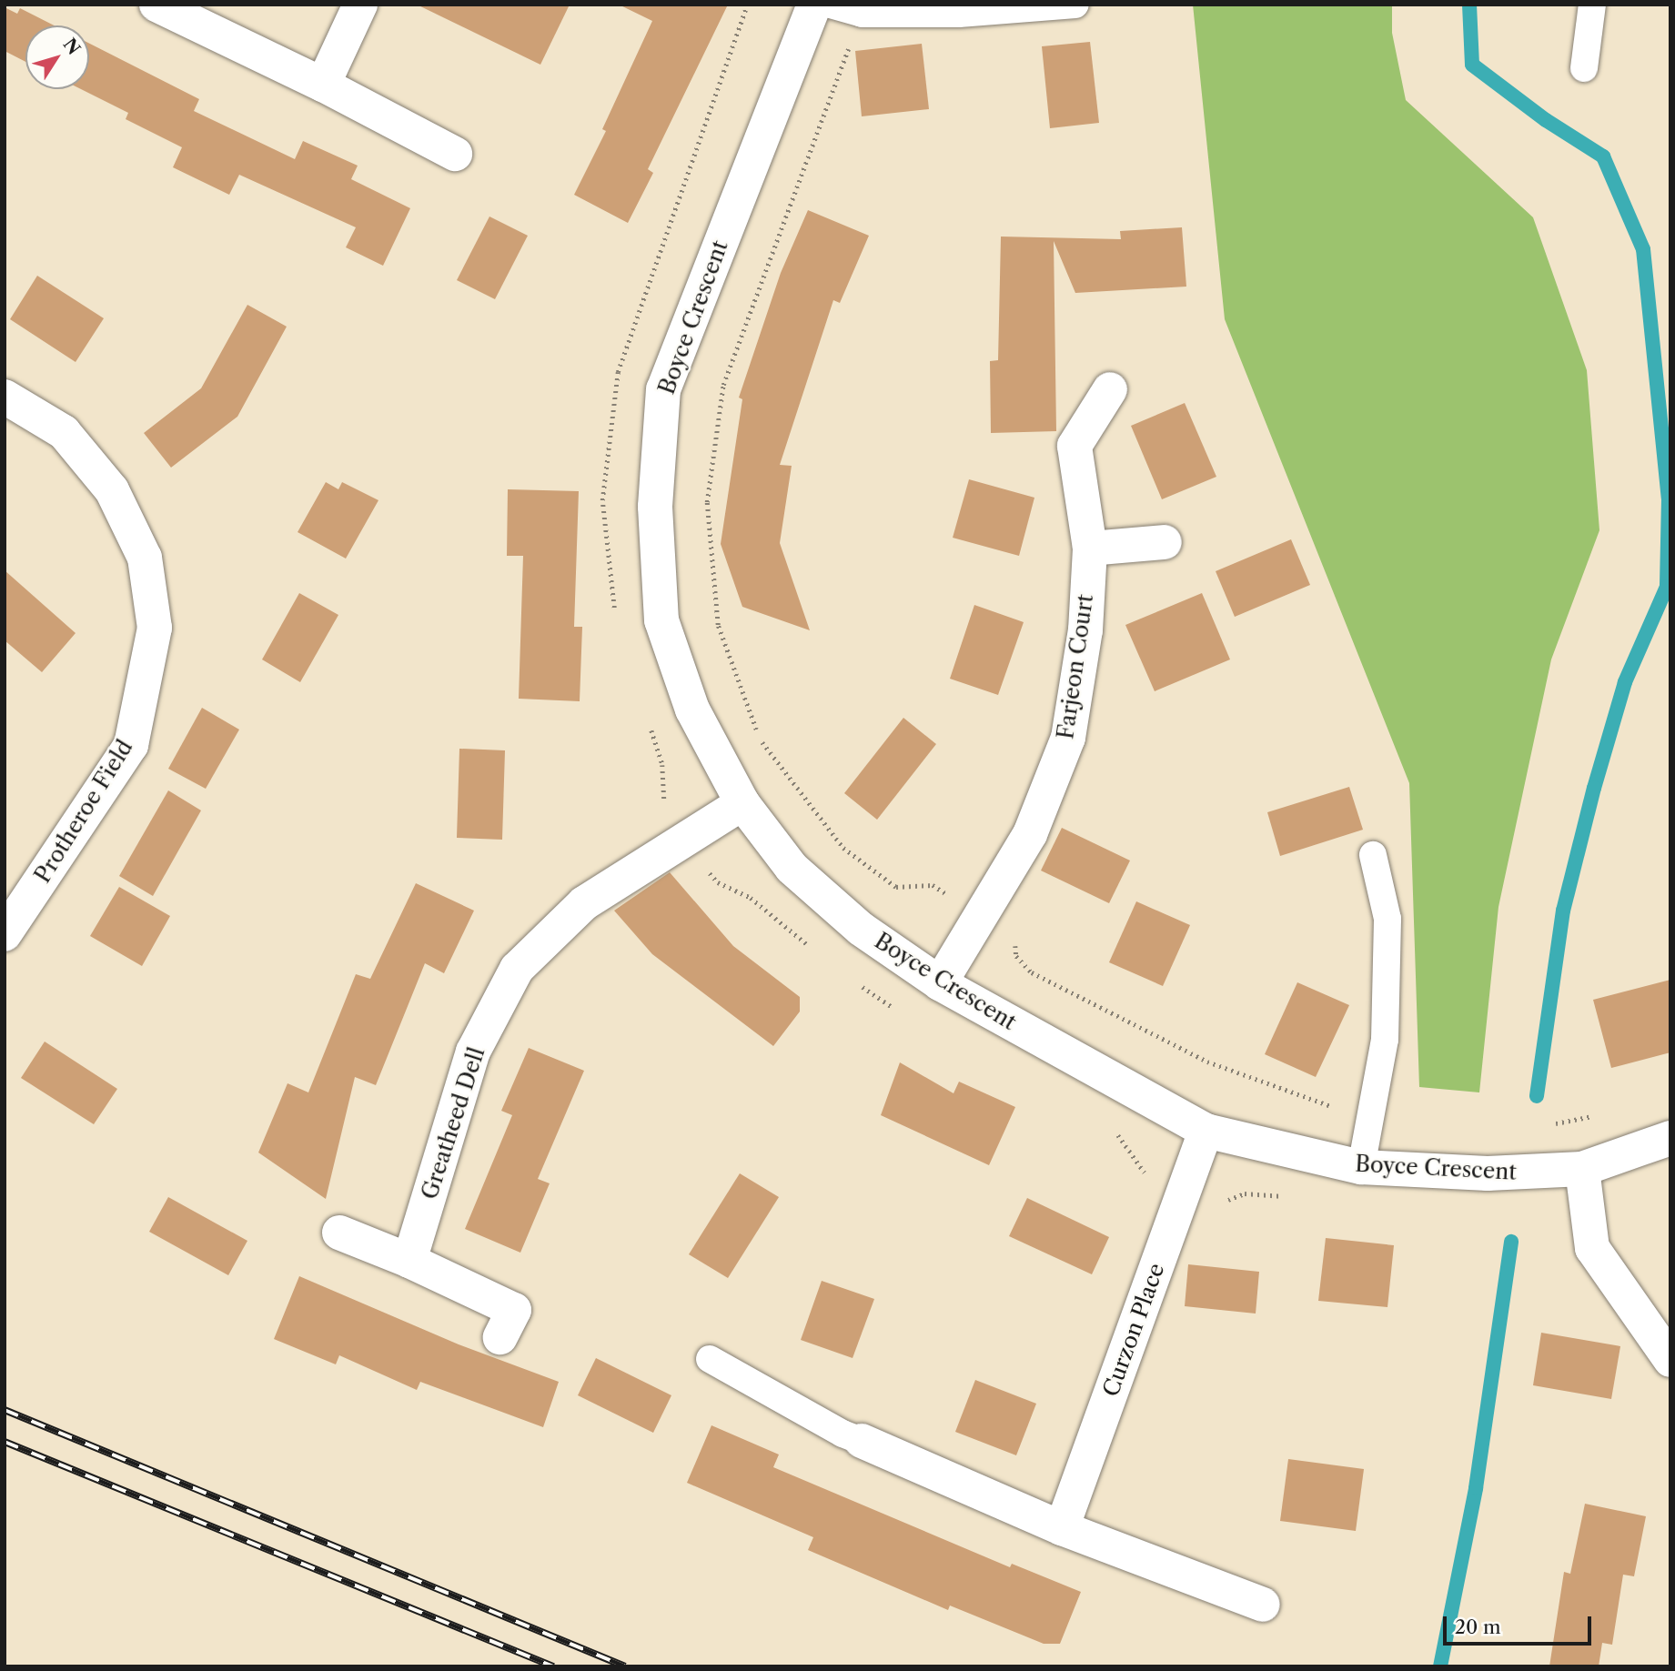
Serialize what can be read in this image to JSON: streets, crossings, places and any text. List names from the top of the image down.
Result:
{
  "streets": {
    "street": [
      "Boyce Crescent",
      "Farjeon Court",
      "Protheroe Field",
      "Greatheed Dell",
      "Curzon Place"
    ]
  },
  "crossings": [
    ["Boyce Crescent", "Farjeon Court"],
    ["Boyce Crescent", "Greatheed Dell"],
    ["Boyce Crescent", "Curzon Place"]
  ],
  "scale_bar": "20 m",
  "north": "top right"
}
